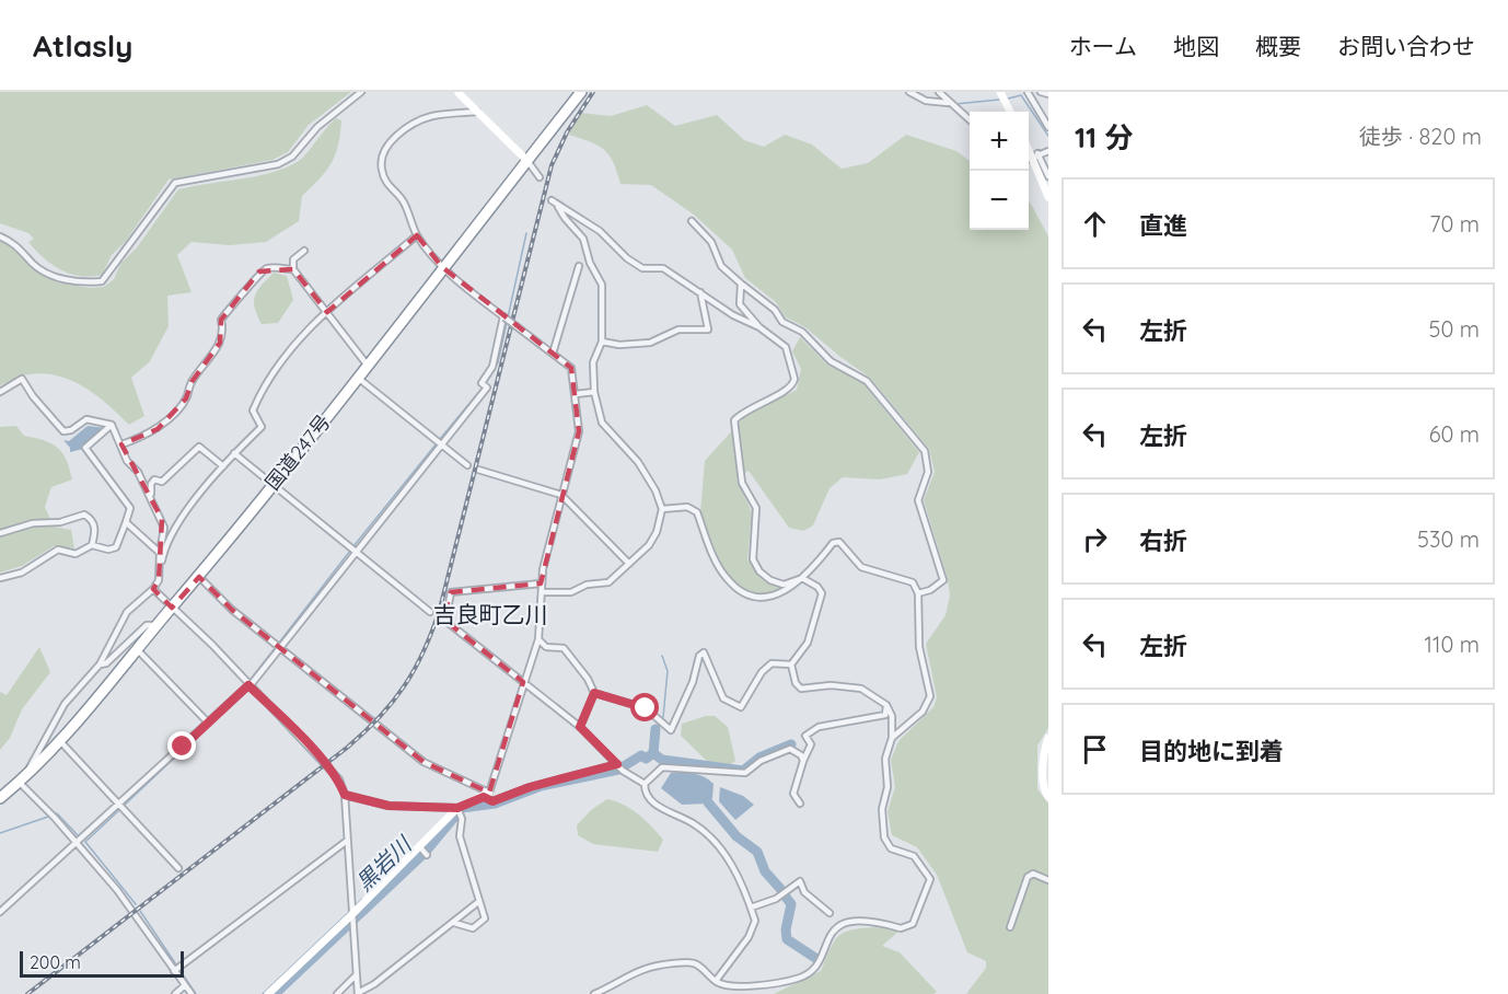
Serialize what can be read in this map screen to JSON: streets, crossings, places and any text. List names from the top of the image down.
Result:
{
  "streets": {
    "highway": ["国道247号"]
  },
  "districts": ["吉良町乙川"],
  "water": ["黒岩川"],
  "scale_bar": "200 m",
  "page": {
    "header": "Atlasly",
    "nav": [
      "ホーム",
      "地図",
      "概要",
      "お問い合わせ"
    ],
    "heading": ["11 分", "徒歩 · 820 m"],
    "map_buttons": ["+", "−"],
    "list": [
      ["直進", "70 m"],
      ["左折", "50 m"],
      ["左折", "60 m"],
      ["右折", "530 m"],
      ["左折", "110 m"],
      "目的地に到着"
    ],
    "scale": "200 m"
  }
}
